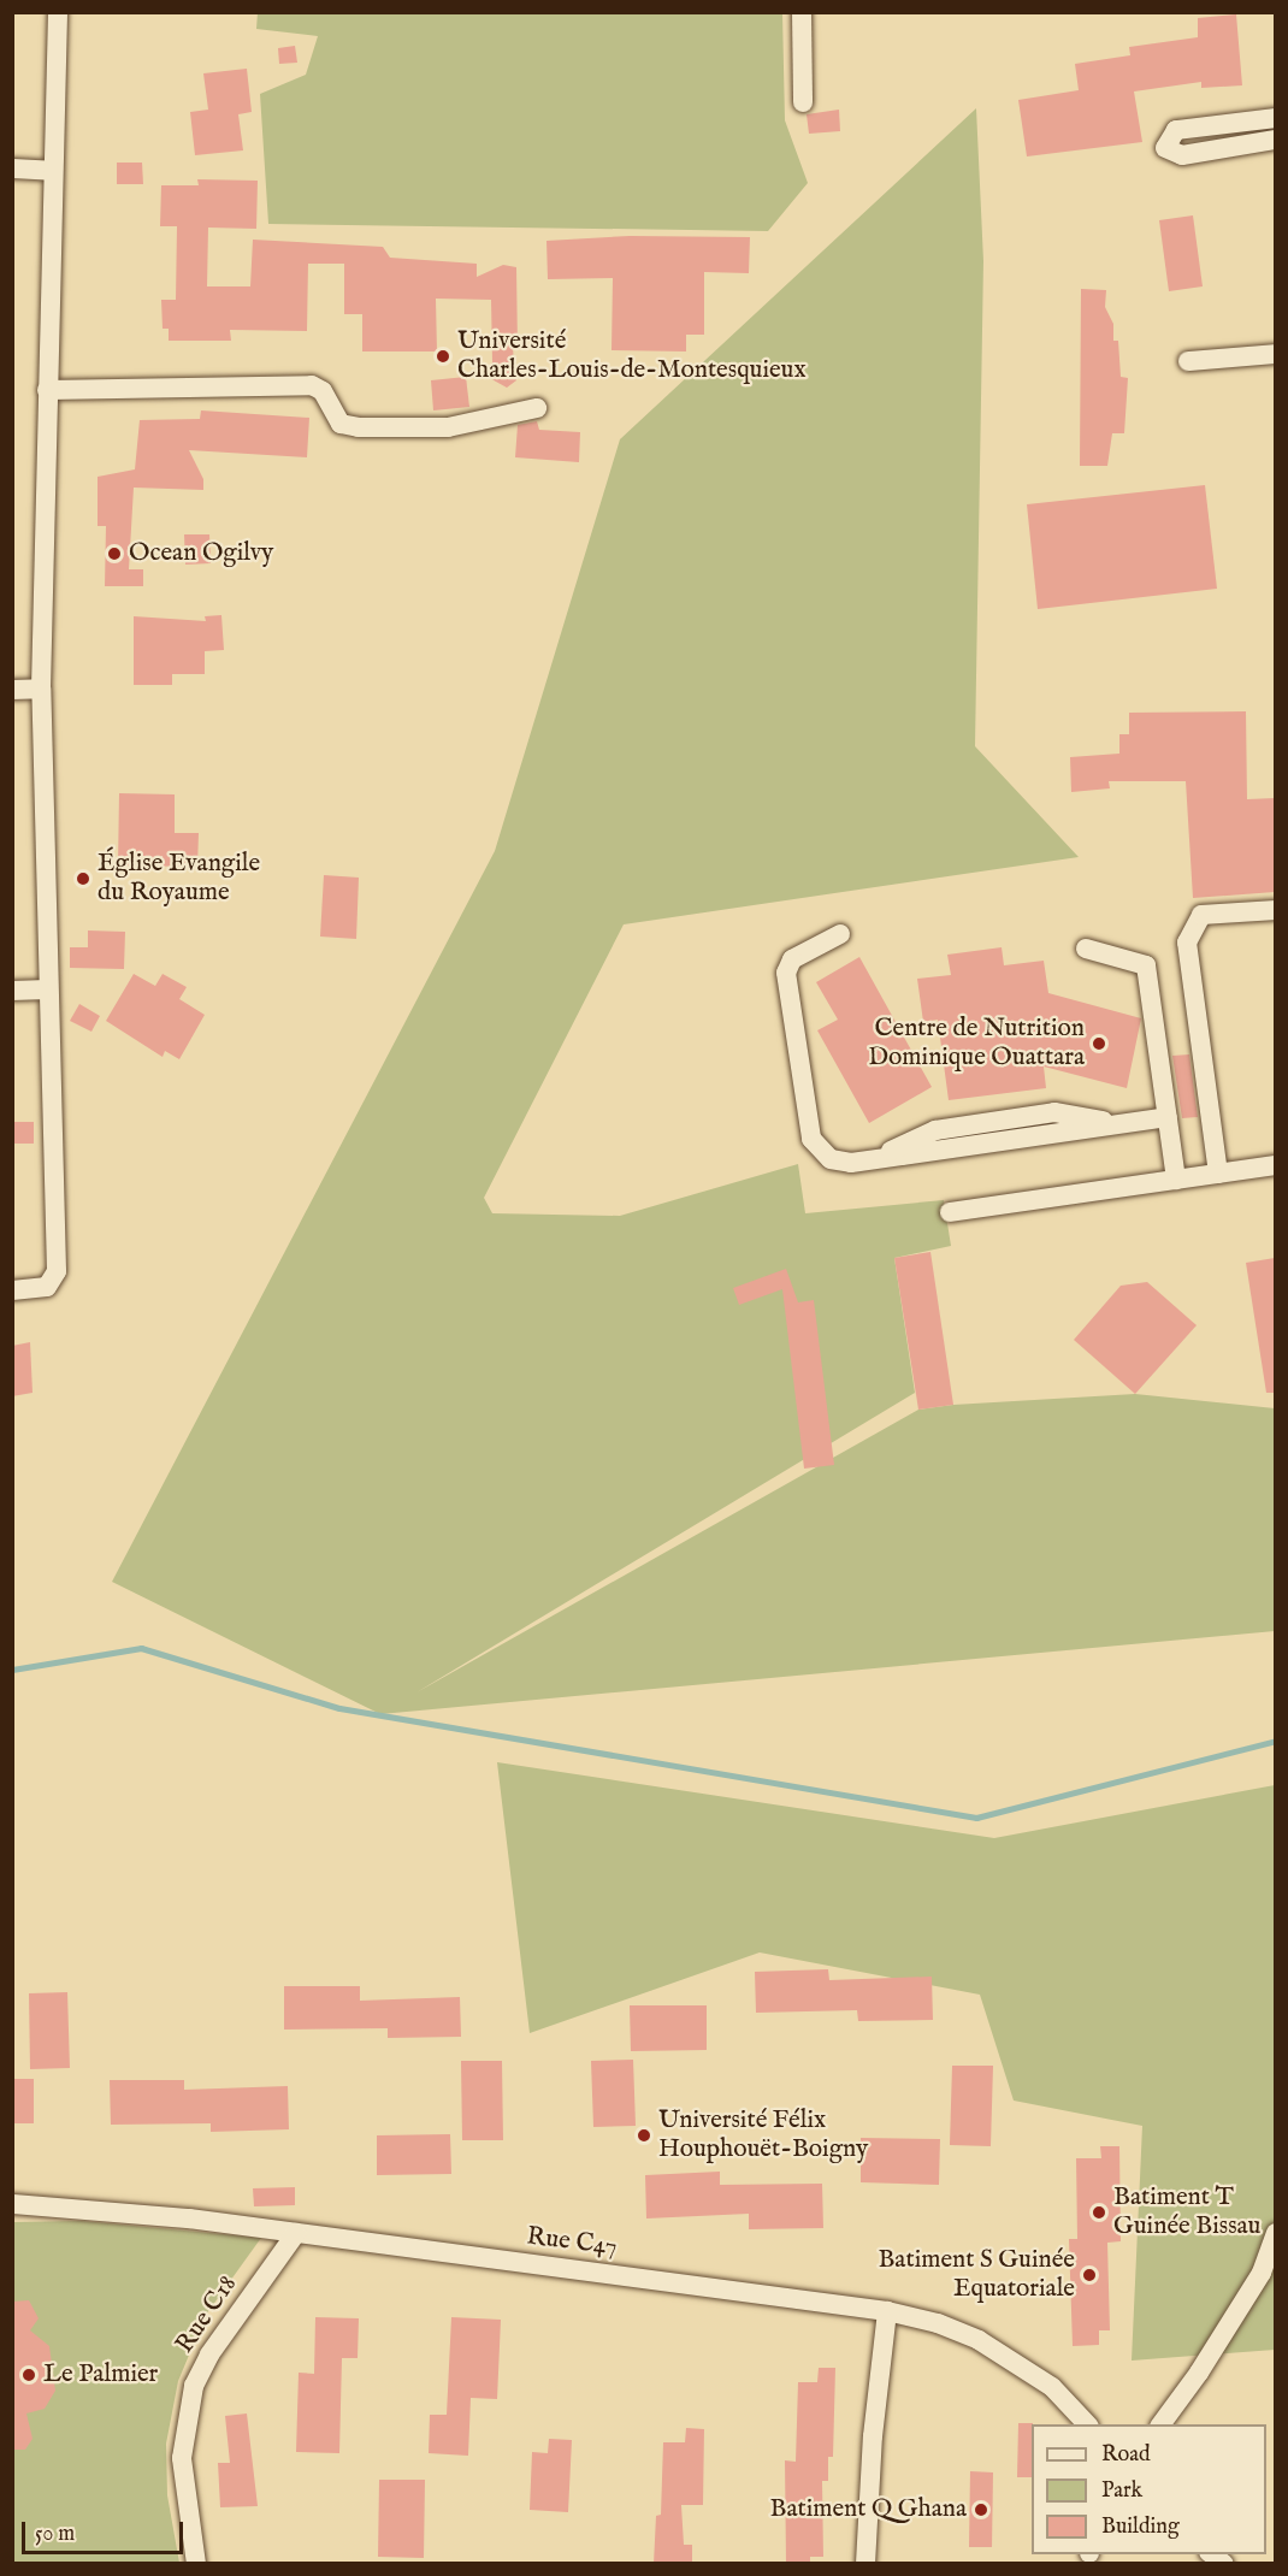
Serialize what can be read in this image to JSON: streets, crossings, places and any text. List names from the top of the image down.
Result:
{
  "streets": {
    "street": ["Rue C47", "Rue C18"]
  },
  "crossings": [
    ["Rue C47", "Rue C18"]
  ],
  "places": [
    "Université Charles-Louis-de-Montesquieux",
    "Ocean Ogilvy",
    "Église Evangile du Royaume",
    "Centre de Nutrition Dominique Ouattara",
    "Université Félix Houphouët-Boigny",
    "Batiment T Guinée Bissau",
    "Batiment S Guinée Equatoriale",
    "Le Palmier",
    "Batiment Q Ghana"
  ],
  "legend": ["Road", "Park", "Building"],
  "scale_bar": "50 m"
}
